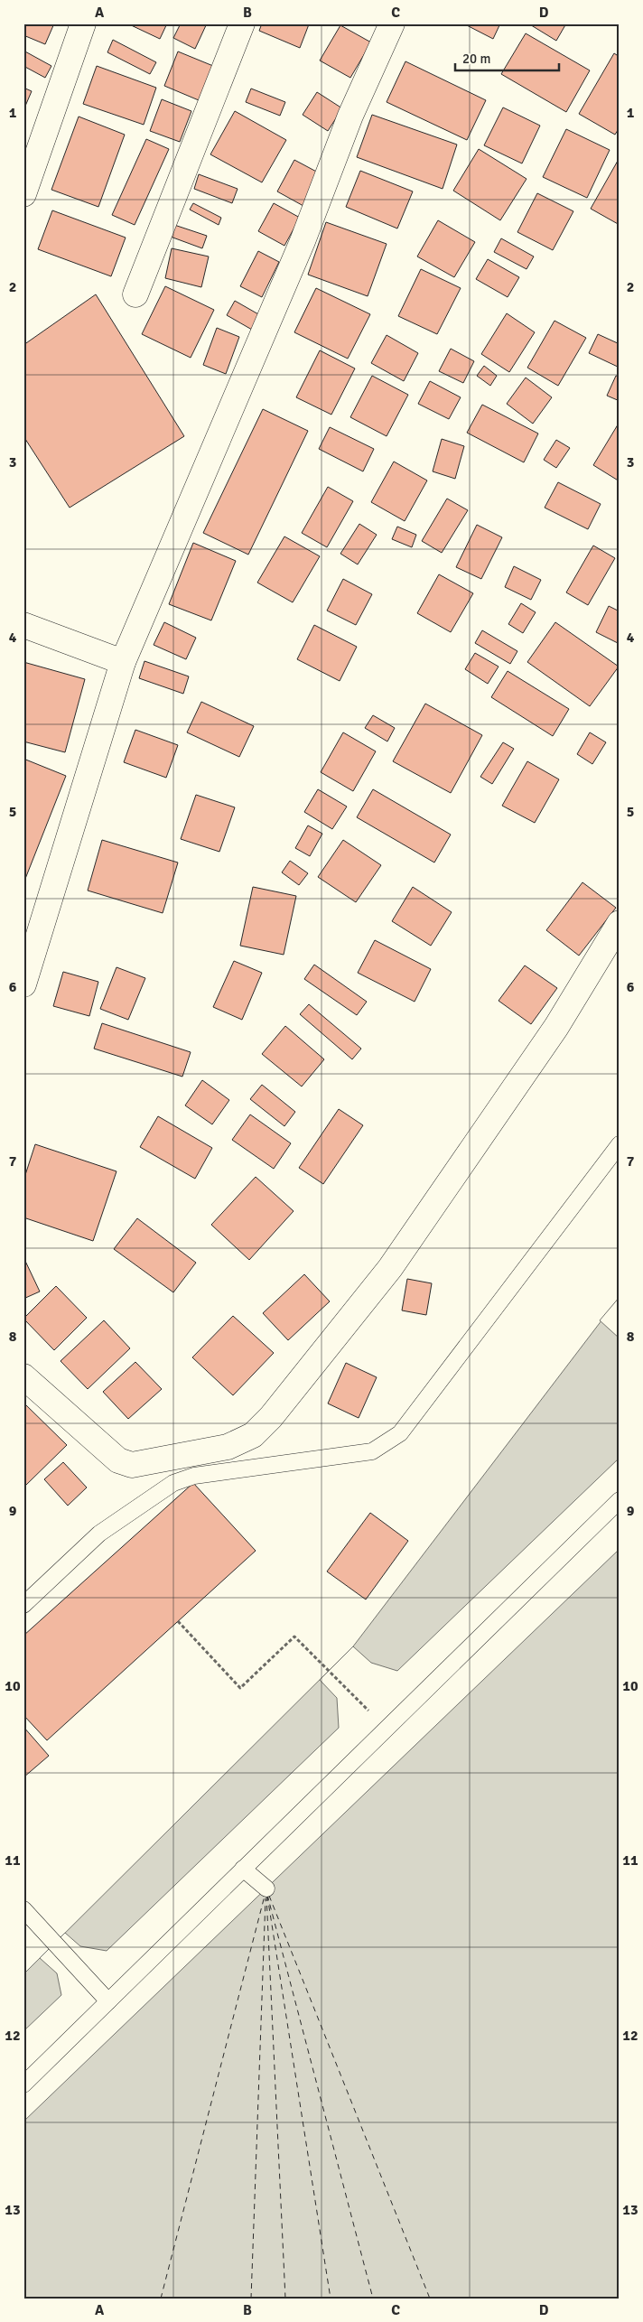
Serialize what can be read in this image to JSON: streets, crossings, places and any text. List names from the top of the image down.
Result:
{
  "scale_bar": "20 m",
  "grid": {
    "columns": [
      "A",
      "B",
      "C",
      "D"
    ],
    "rows": [
      "1",
      "2",
      "3",
      "4",
      "5",
      "6",
      "7",
      "8",
      "9",
      "10",
      "11",
      "12",
      "13"
    ]
  }
}
